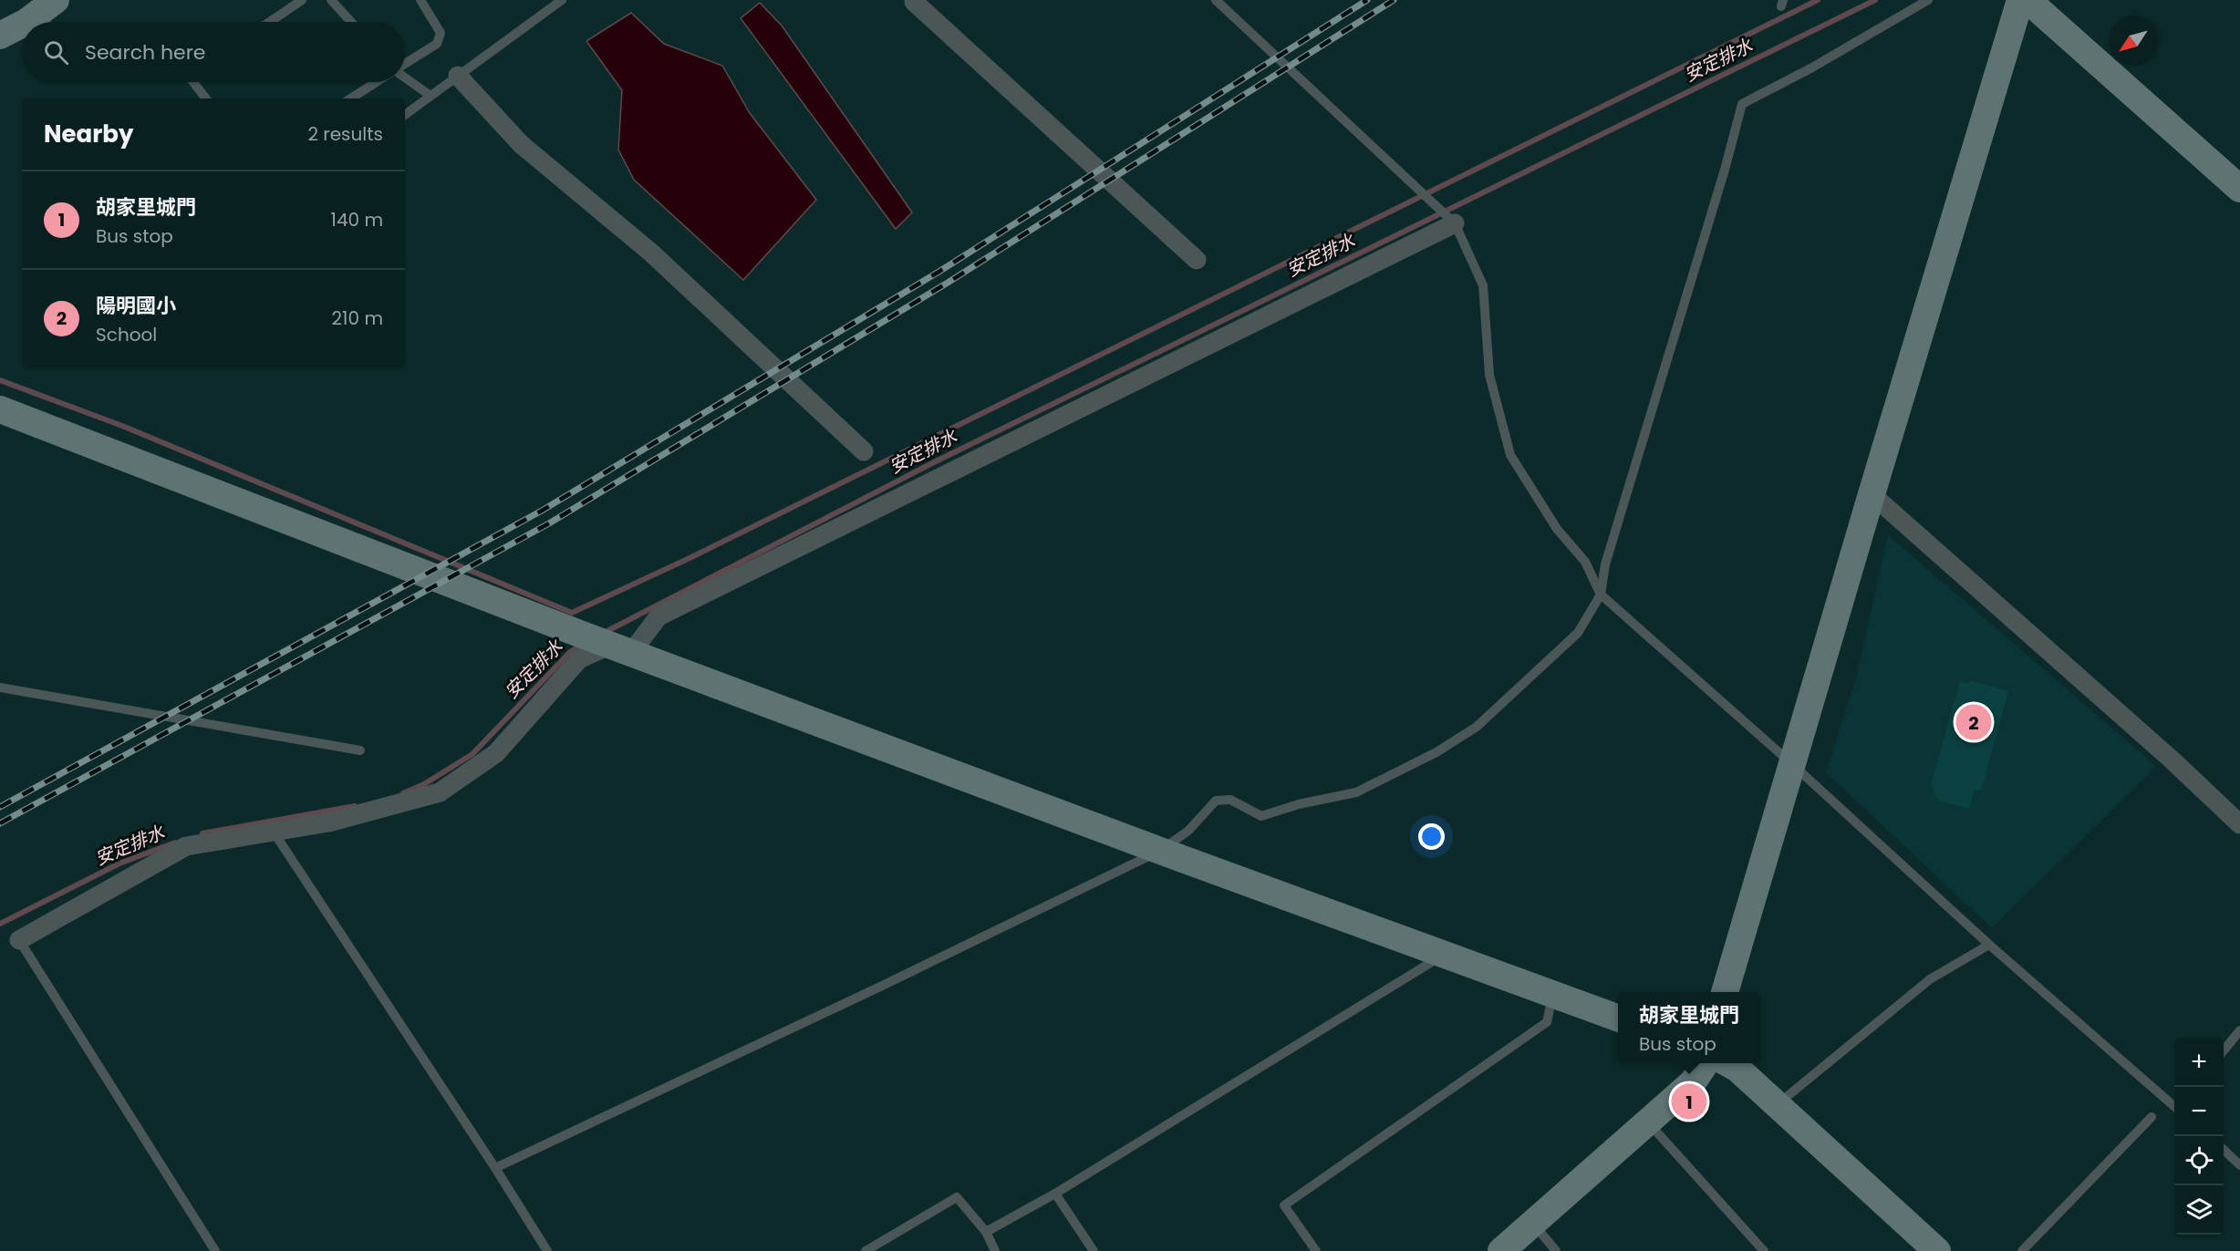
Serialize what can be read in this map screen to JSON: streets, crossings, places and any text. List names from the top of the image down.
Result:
{
  "water": ["安定排水"],
  "north": "bottom left",
  "page": {
    "search": "Search here",
    "heading": ["Nearby", "2 results"],
    "list": [
      {
        "mark": "1",
        "name": "胡家里城門",
        "note": "Bus stop",
        "value": "140 m"
      },
      {
        "mark": "2",
        "name": "陽明國小",
        "note": "School",
        "value": "210 m"
      }
    ],
    "pins": ["2", "1"],
    "popup": ["胡家里城門", "Bus stop"],
    "map_buttons": ["+", "−"]
  }
}
